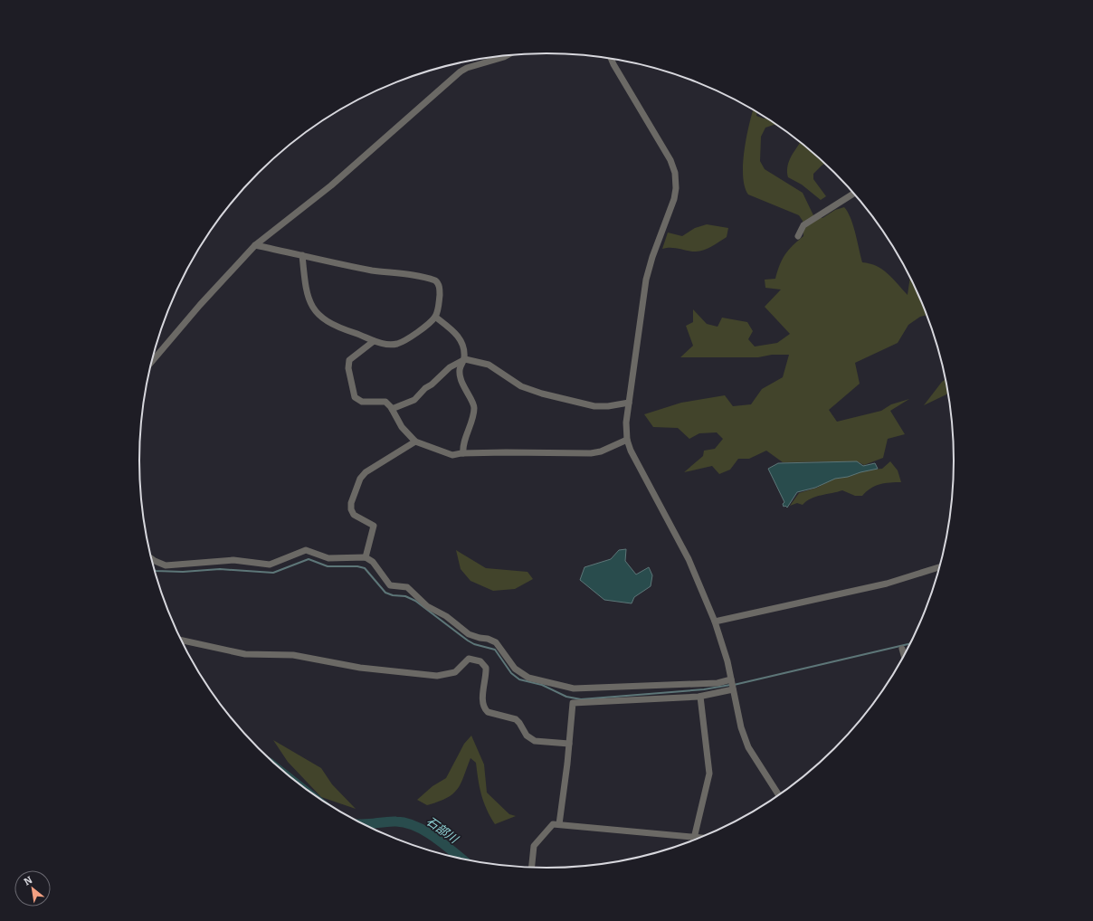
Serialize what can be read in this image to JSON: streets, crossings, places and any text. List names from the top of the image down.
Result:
{
  "water": ["石部川"],
  "north": "top left"
}
